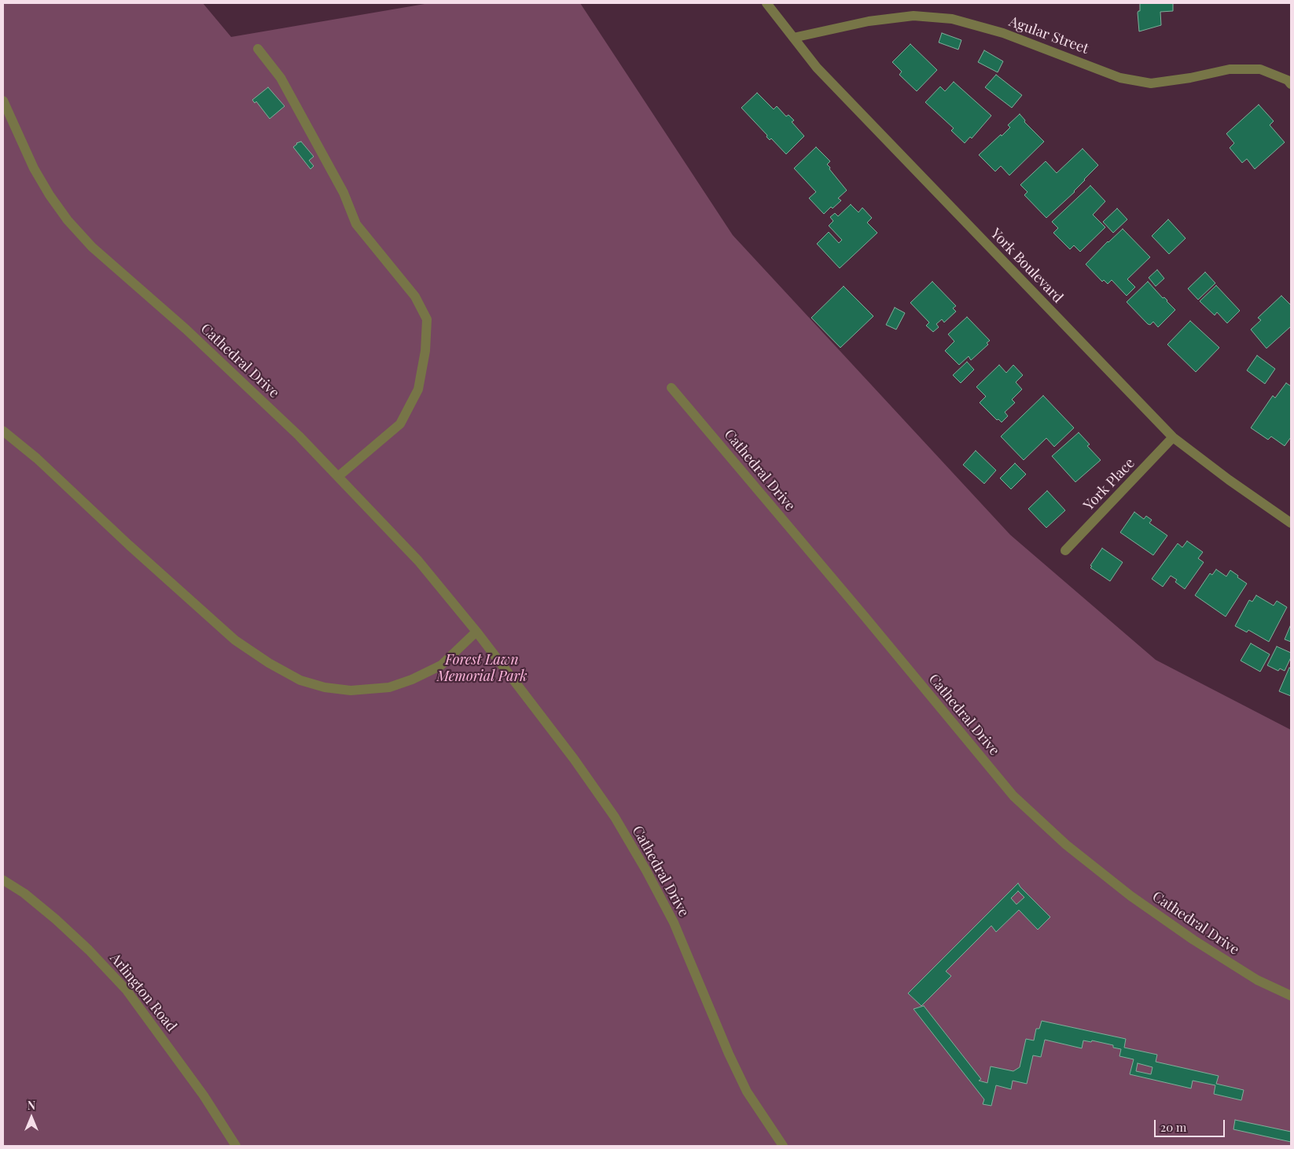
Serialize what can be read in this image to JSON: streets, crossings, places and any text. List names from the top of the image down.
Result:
{
  "streets": {
    "street": [
      "Agular Street",
      "York Boulevard",
      "Cathedral Drive",
      "York Place",
      "Arlington Road"
    ]
  },
  "crossings": [
    ["Agular Street", "York Boulevard"],
    ["York Boulevard", "York Place"]
  ],
  "parks": ["Forest Lawn Memorial Park"],
  "scale_bar": "20 m",
  "north": "top"
}
